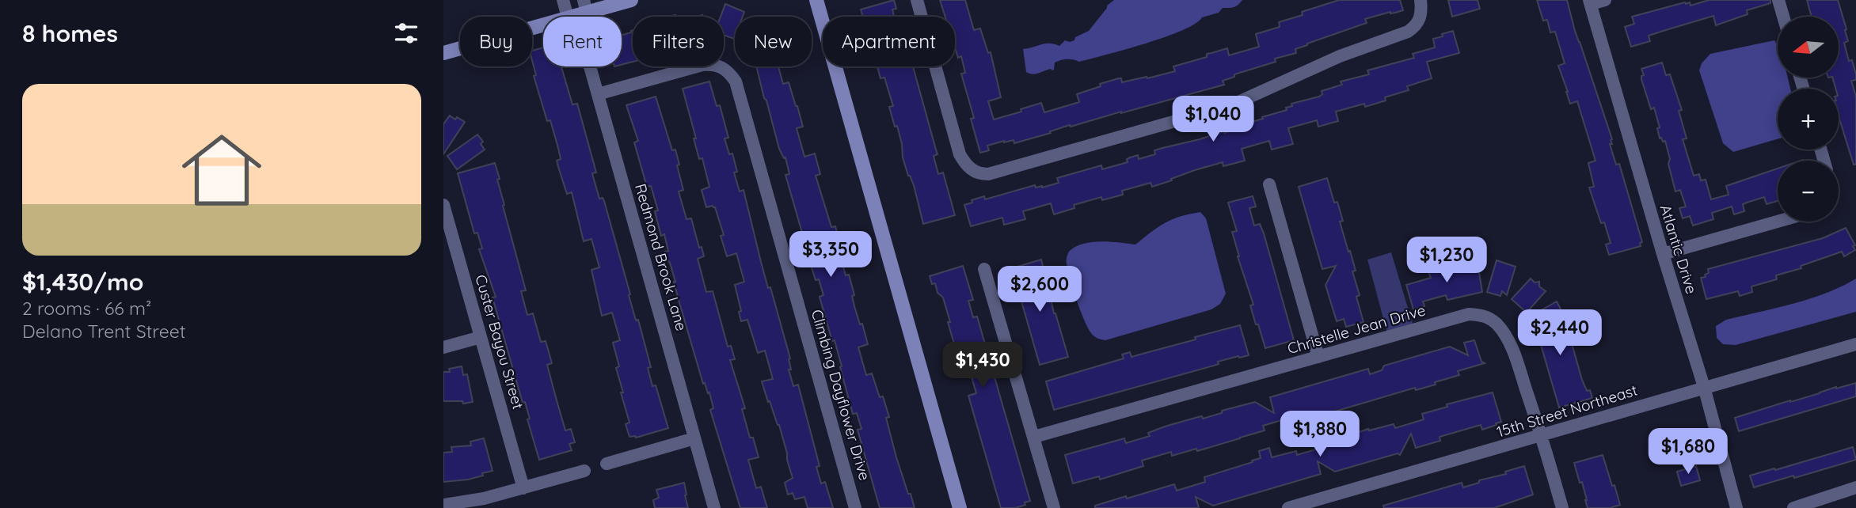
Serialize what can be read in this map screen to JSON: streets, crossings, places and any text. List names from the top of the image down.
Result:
{
  "streets": {
    "street": [
      "Atlantic Drive",
      "Redmond Brook Lane",
      "Christelle Jean Drive",
      "Custer Bayou Street",
      "Climbing Dayflower Drive",
      "15th Street Northeast"
    ]
  },
  "crossings": [
    ["Atlantic Drive", "15th Street Northeast"],
    ["Redmond Brook Lane", "Climbing Dayflower Drive"],
    ["Christelle Jean Drive", "15th Street Northeast"]
  ],
  "north": "left",
  "page": {
    "heading": "8 homes",
    "map_buttons": ["+", "−"],
    "chip": [
      "Buy",
      "Rent",
      "Filters",
      "New",
      "Apartment"
    ],
    "list": [
      {
        "name": "$1,430/mo",
        "note": "2 rooms · 66 m² · Delano Trent Street"
      }
    ],
    "price": [
      "$1,040",
      "$3,350",
      "$1,230",
      "$2,600",
      "$2,440",
      "$1,430",
      "$1,880",
      "$1,680"
    ]
  }
}
